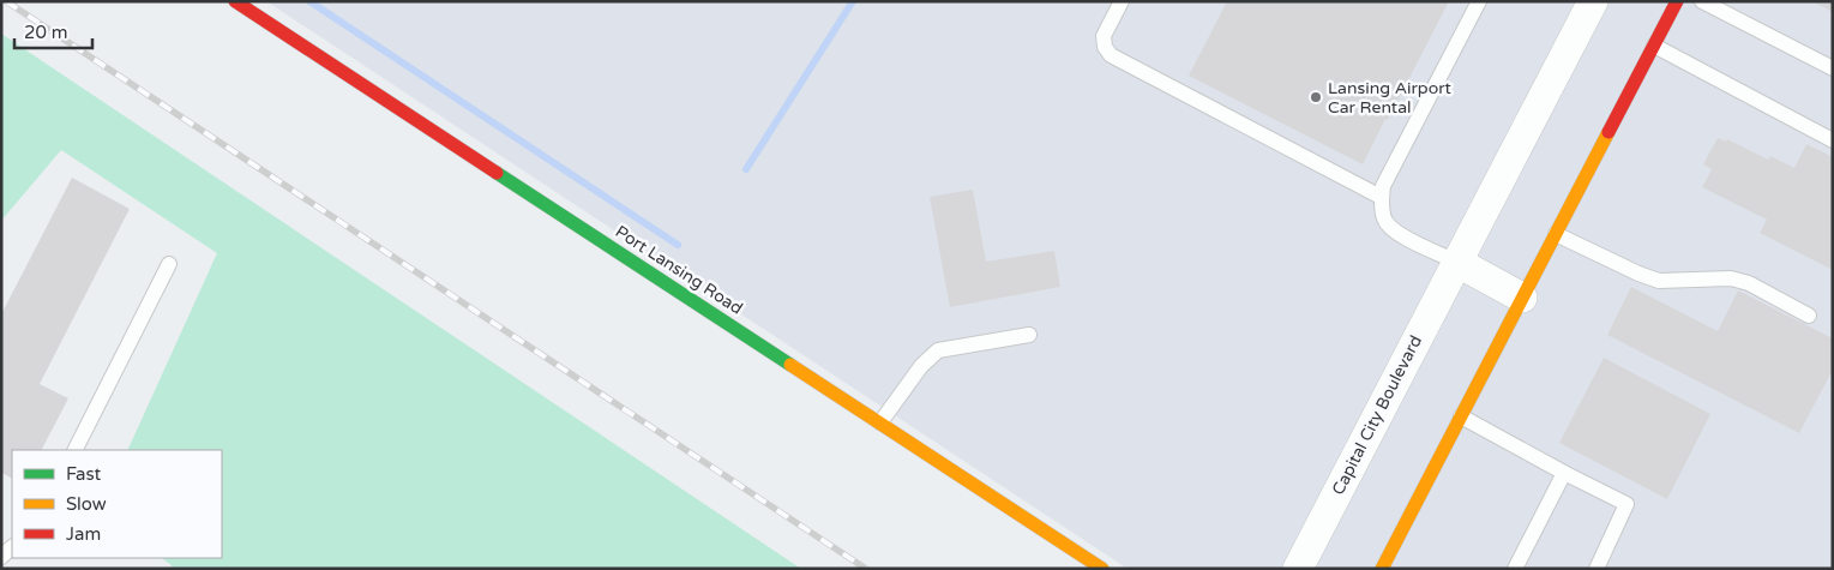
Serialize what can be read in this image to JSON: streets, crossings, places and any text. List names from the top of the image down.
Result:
{
  "streets": {
    "street": ["Port Lansing Road", "Capital City Boulevard"]
  },
  "places": ["Lansing Airport Car Rental"],
  "legend": ["Fast", "Slow", "Jam"],
  "scale_bar": "20 m"
}
